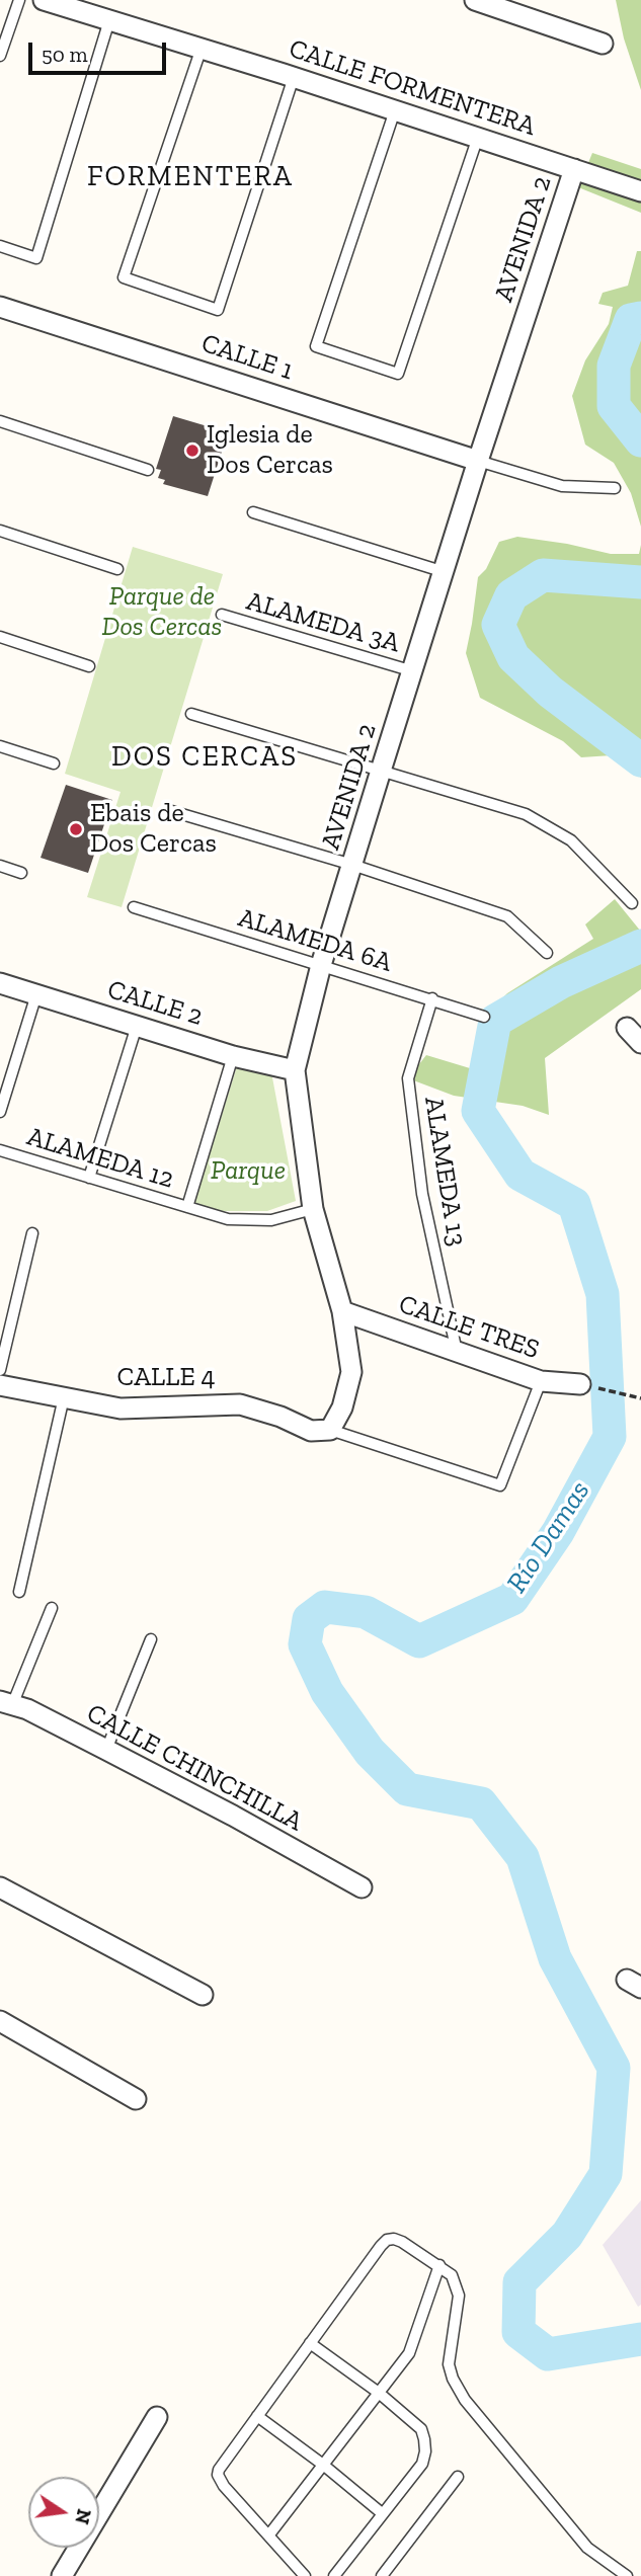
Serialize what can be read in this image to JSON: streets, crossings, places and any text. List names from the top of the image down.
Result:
{
  "streets": {
    "street": [
      "CALLE FORMENTERA",
      "AVENIDA 2",
      "CALLE 1",
      "CALLE 2",
      "CALLE TRES",
      "CALLE 4",
      "CALLE CHINCHILLA"
    ],
    "lane": [
      "ALAMEDA 3A",
      "ALAMEDA 6A",
      "ALAMEDA 12",
      "ALAMEDA 13"
    ]
  },
  "crossings": [
    ["CALLE FORMENTERA", "AVENIDA 2"],
    ["AVENIDA 2", "CALLE 1"],
    ["AVENIDA 2", "ALAMEDA 3A"],
    ["AVENIDA 2", "ALAMEDA 6A"],
    ["AVENIDA 2", "CALLE 2"],
    ["AVENIDA 2", "ALAMEDA 12"],
    ["AVENIDA 2", "CALLE TRES"],
    ["AVENIDA 2", "CALLE 4"],
    ["ALAMEDA 6A", "ALAMEDA 13"],
    ["ALAMEDA 13", "CALLE TRES"]
  ],
  "districts": ["FORMENTERA", "DOS CERCAS"],
  "water": ["Río Damas"],
  "parks": ["Parque de Dos Cercas", "Parque"],
  "places": ["Iglesia de Dos Cercas", "Ebais de Dos Cercas"],
  "scale_bar": "50 m",
  "north": "right"
}
